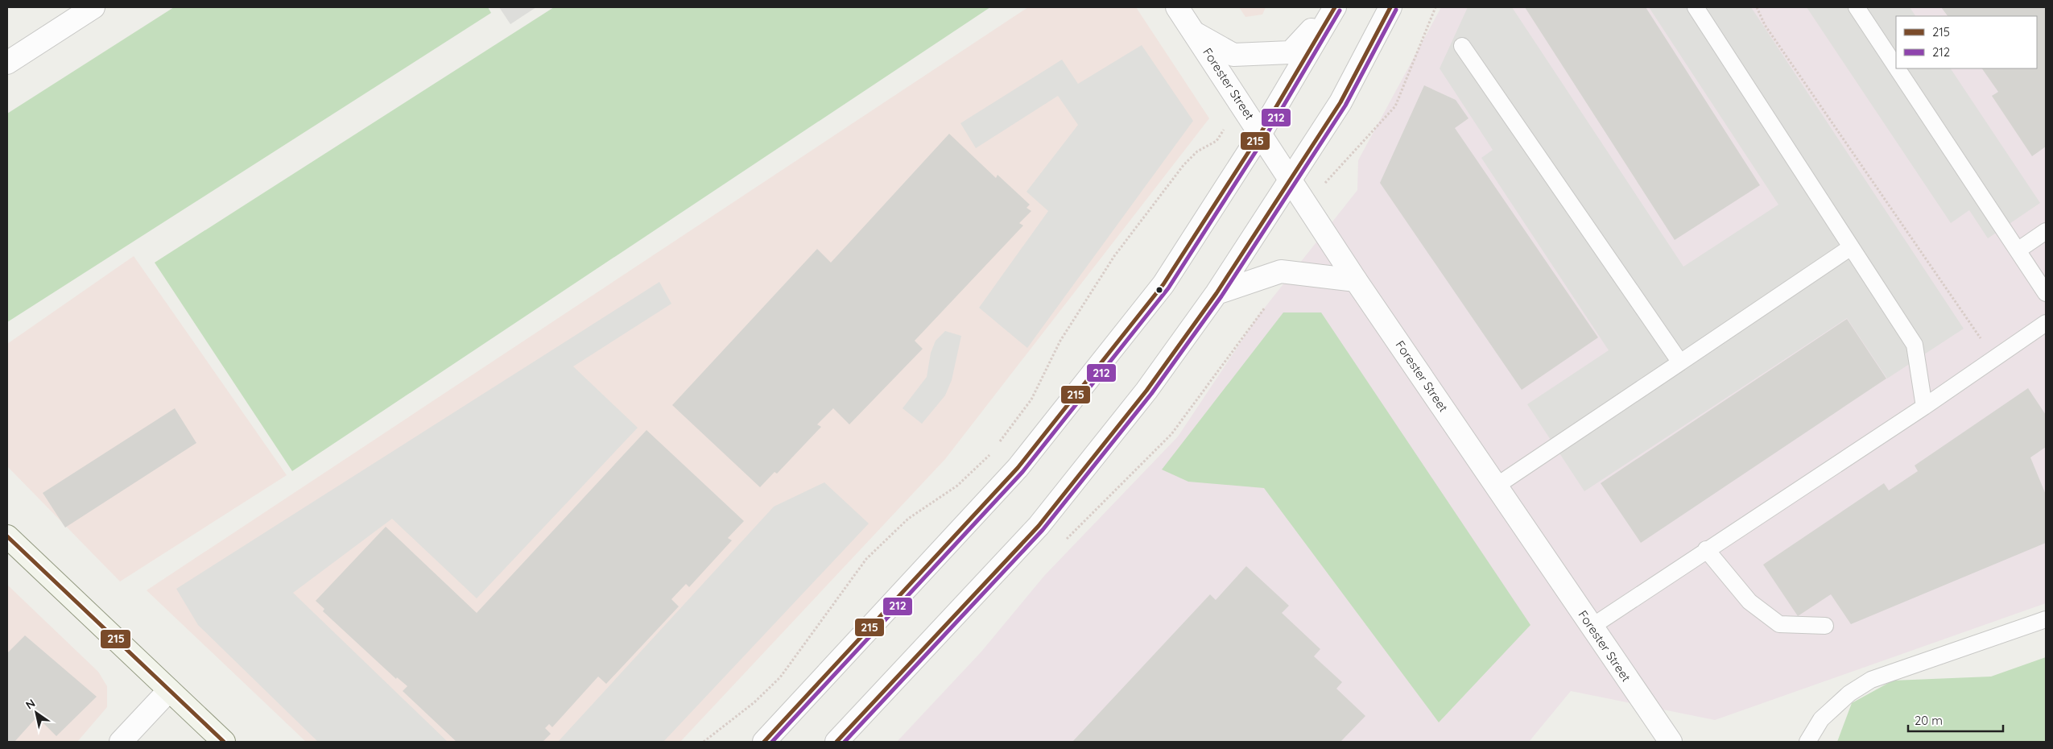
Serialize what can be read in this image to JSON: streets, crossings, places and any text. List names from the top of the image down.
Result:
{
  "streets": {
    "street": ["Forester Street"]
  },
  "lines": ["transit line 215", "transit line 212"],
  "legend": ["215", "212"],
  "scale_bar": "20 m",
  "north": "top left"
}
